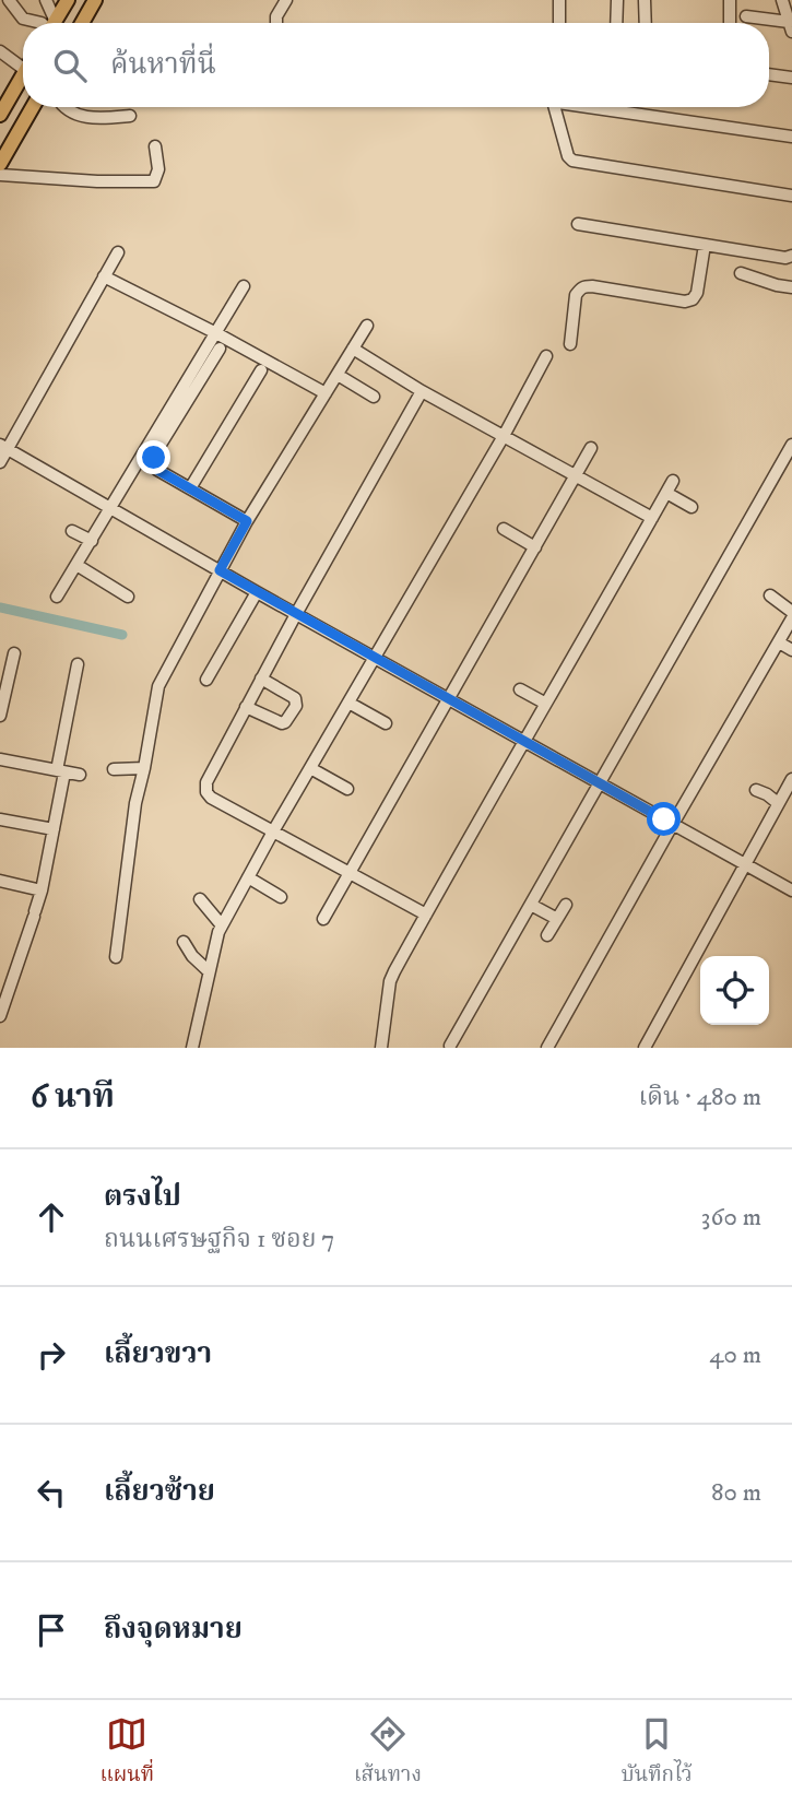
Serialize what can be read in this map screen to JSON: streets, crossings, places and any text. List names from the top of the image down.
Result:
{
  "page": {
    "search": "ค้นหาที่นี่",
    "heading": ["6 นาที", "เดิน · 480 m"],
    "list": [
      ["ตรงไป", "ถนนเศรษฐกิจ 1 ซอย 7", "360 m"],
      ["เลี้ยวขวา", "40 m"],
      ["เลี้ยวซ้าย", "80 m"],
      "ถึงจุดหมาย"
    ],
    "nav": ["แผนที่", "เส้นทาง", "บันทึกไว้"]
  }
}
